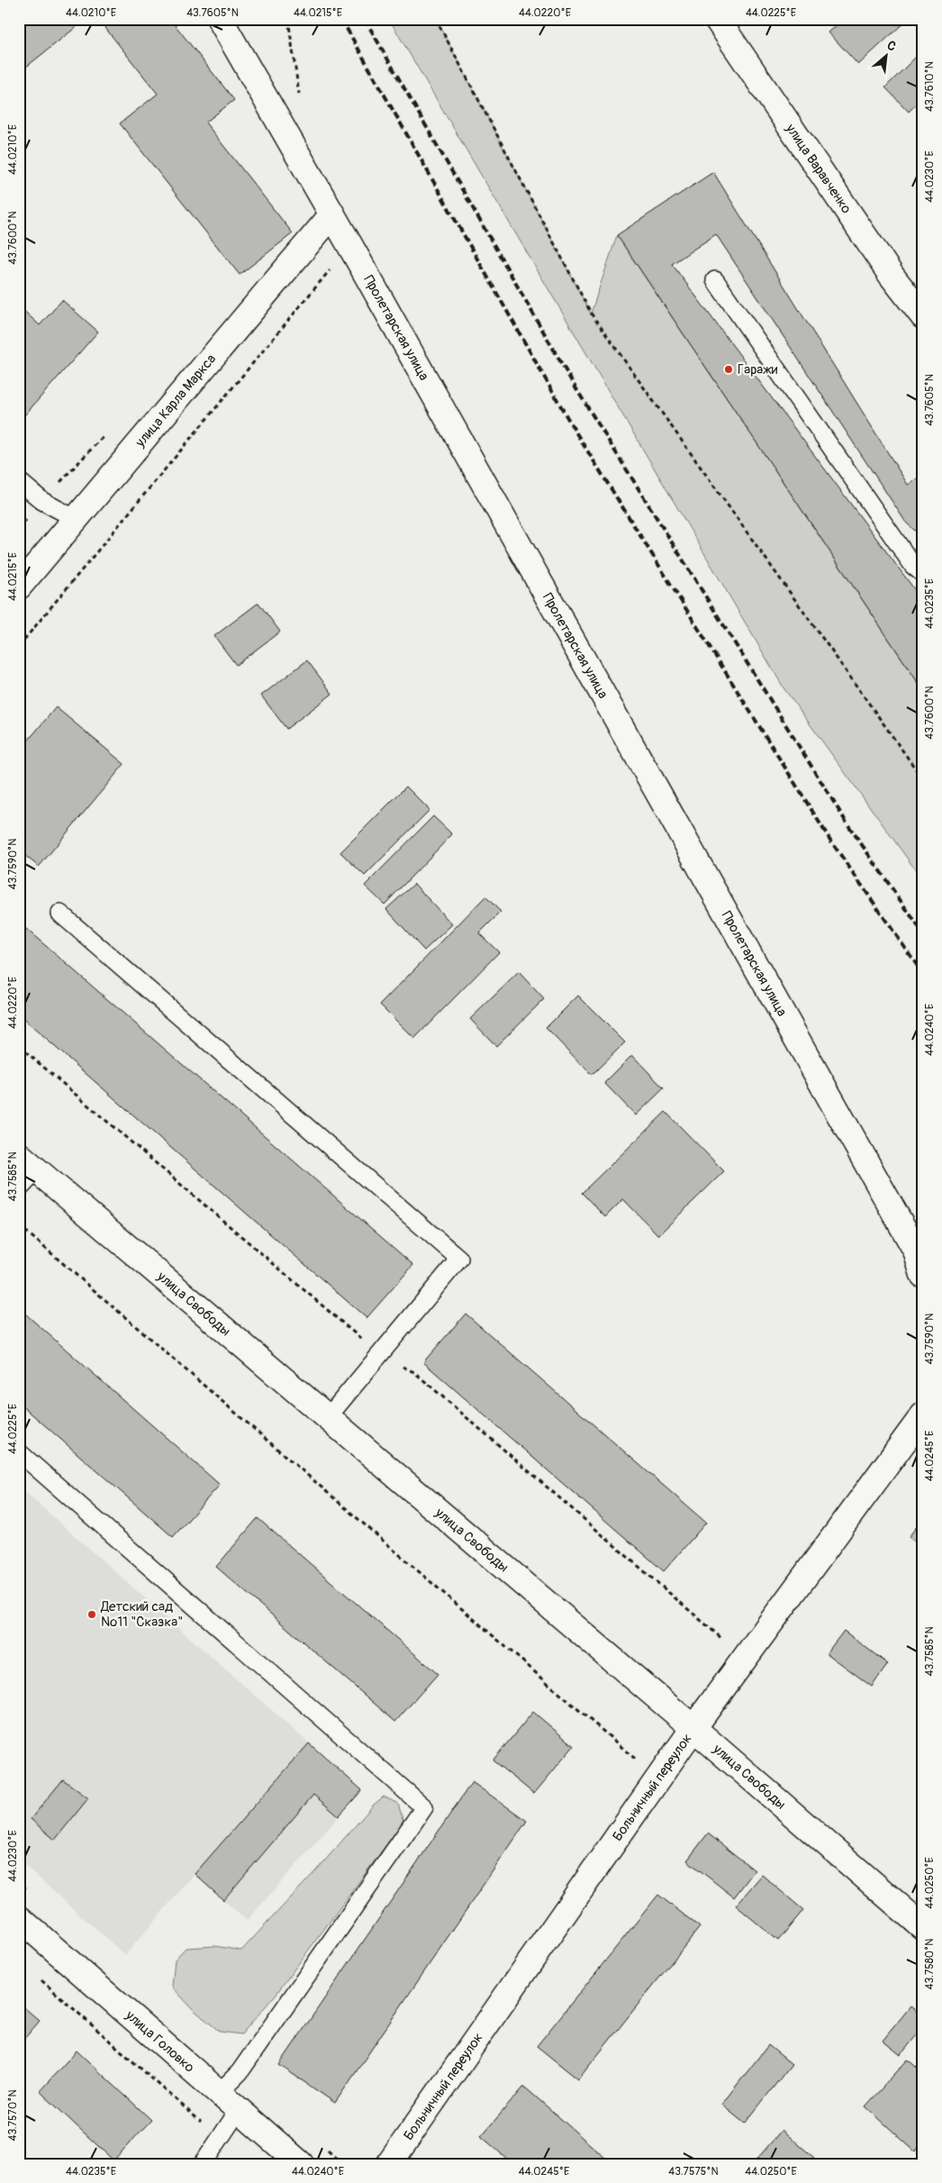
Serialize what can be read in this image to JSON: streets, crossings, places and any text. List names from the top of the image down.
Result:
{
  "streets": {
    "street": [
      "улица Варавченко",
      "Пролетарская улица",
      "улица Карла Маркса",
      "улица Свободы",
      "Больничный переулок",
      "улица Головко"
    ]
  },
  "crossings": [
    ["Пролетарская улица", "улица Карла Маркса"],
    ["улица Свободы", "Больничный переулок"]
  ],
  "places": ["Гаражи", "Детский сад №11 \"Сказка\""],
  "north": "top right",
  "coordinates": [
    "44.0210°E",
    "43.7605°N",
    "44.0215°E",
    "44.0220°E",
    "44.0225°E",
    "43.7610°N",
    "44.0230°E",
    "43.7600°N",
    "44.0235°E",
    "43.7590°N",
    "44.0240°E",
    "43.7585°N",
    "44.0245°E",
    "44.0250°E",
    "43.7580°N",
    "43.7570°N",
    "43.7575°N"
  ]
}
